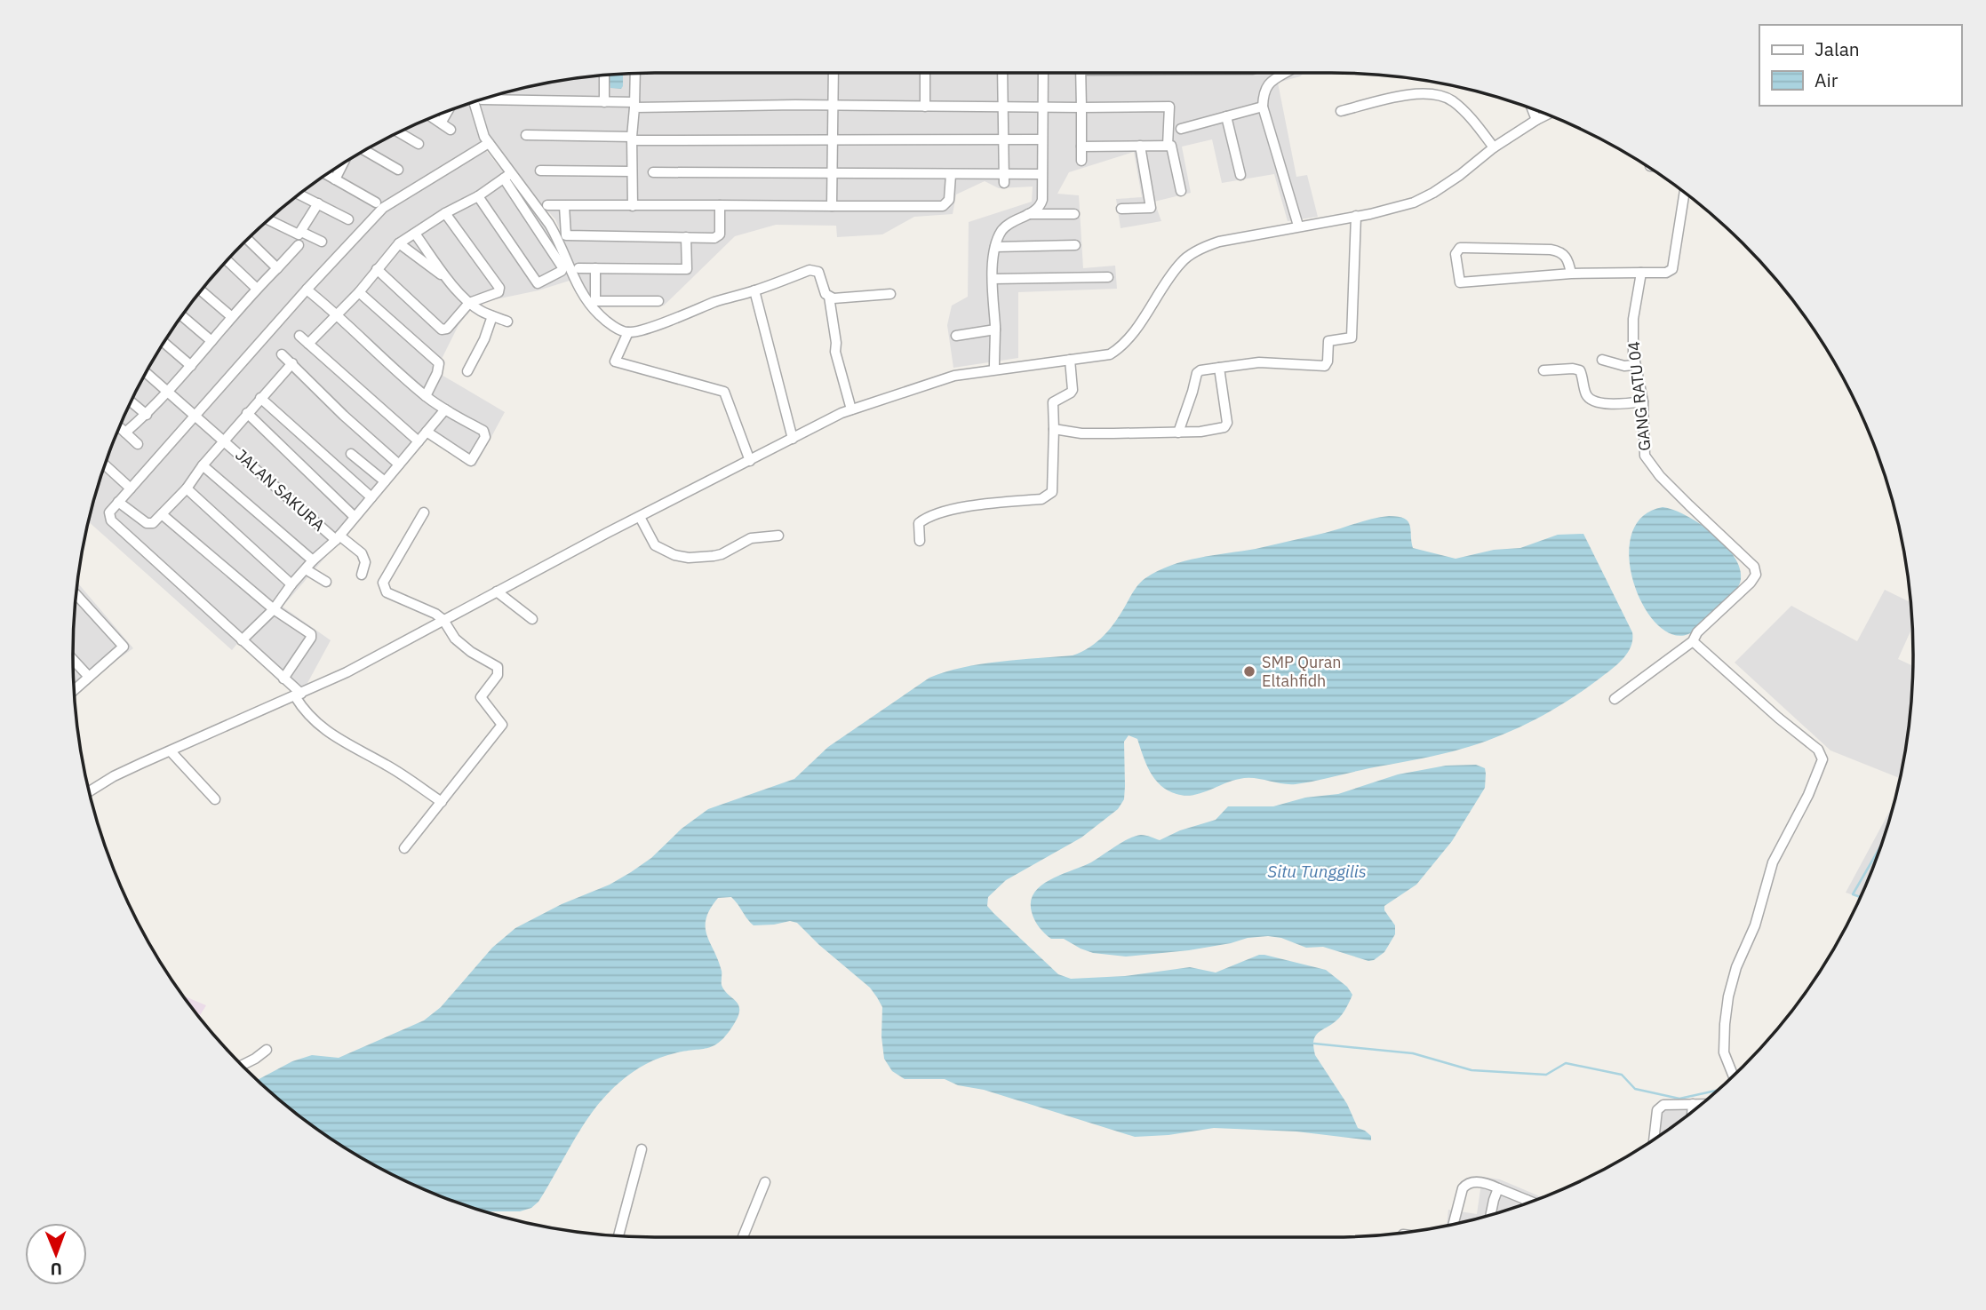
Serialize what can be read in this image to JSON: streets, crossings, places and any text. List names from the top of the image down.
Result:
{
  "streets": {
    "street": ["GANG RATU 04", "JALAN SAKURA"]
  },
  "water": ["Situ Tunggilis"],
  "places": ["SMP Quran Eltahfidh"],
  "legend": ["Jalan", "Air"],
  "north": "bottom"
}
